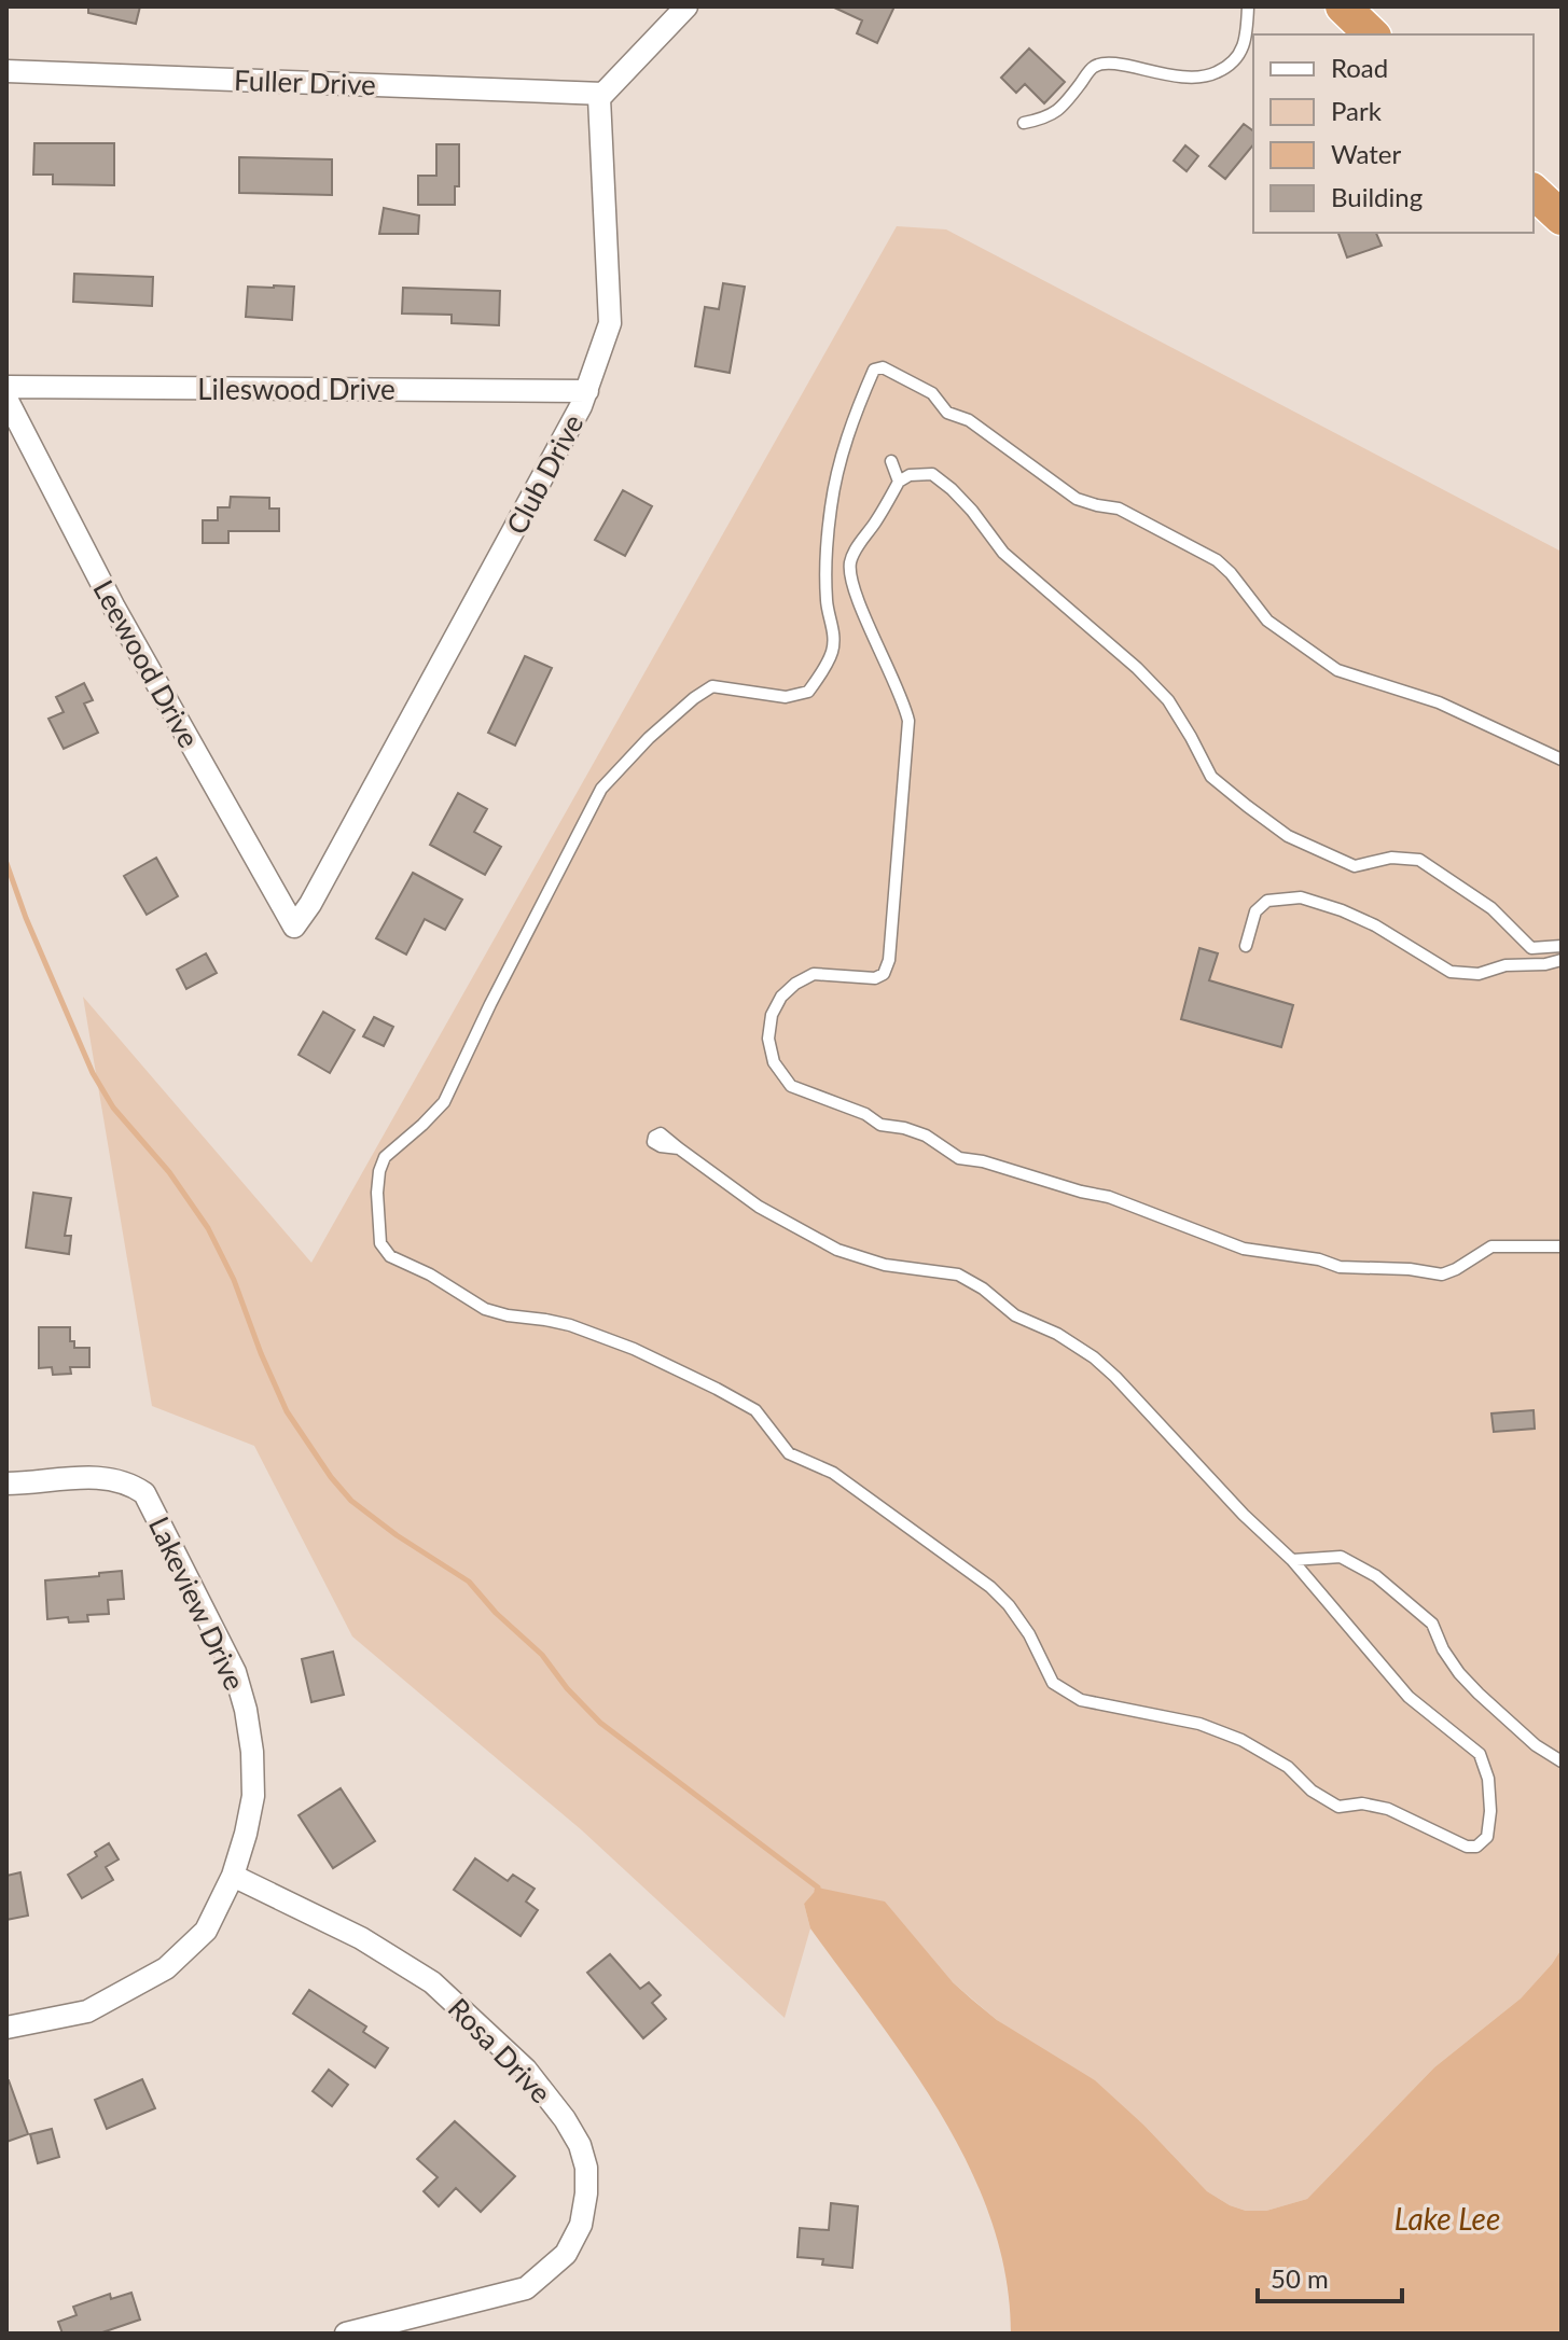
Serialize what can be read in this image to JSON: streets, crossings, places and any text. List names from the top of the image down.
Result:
{
  "streets": {
    "street": [
      "Fuller Drive",
      "Lileswood Drive",
      "Club Drive",
      "Leewood Drive",
      "Lakeview Drive",
      "Rosa Drive"
    ]
  },
  "crossings": [
    ["Fuller Drive", "Club Drive"],
    ["Lileswood Drive", "Club Drive"],
    ["Club Drive", "Leewood Drive"],
    ["Lakeview Drive", "Rosa Drive"]
  ],
  "water": ["Lake Lee"],
  "legend": [
    "Road",
    "Park",
    "Water",
    "Building"
  ],
  "scale_bar": "50 m"
}
